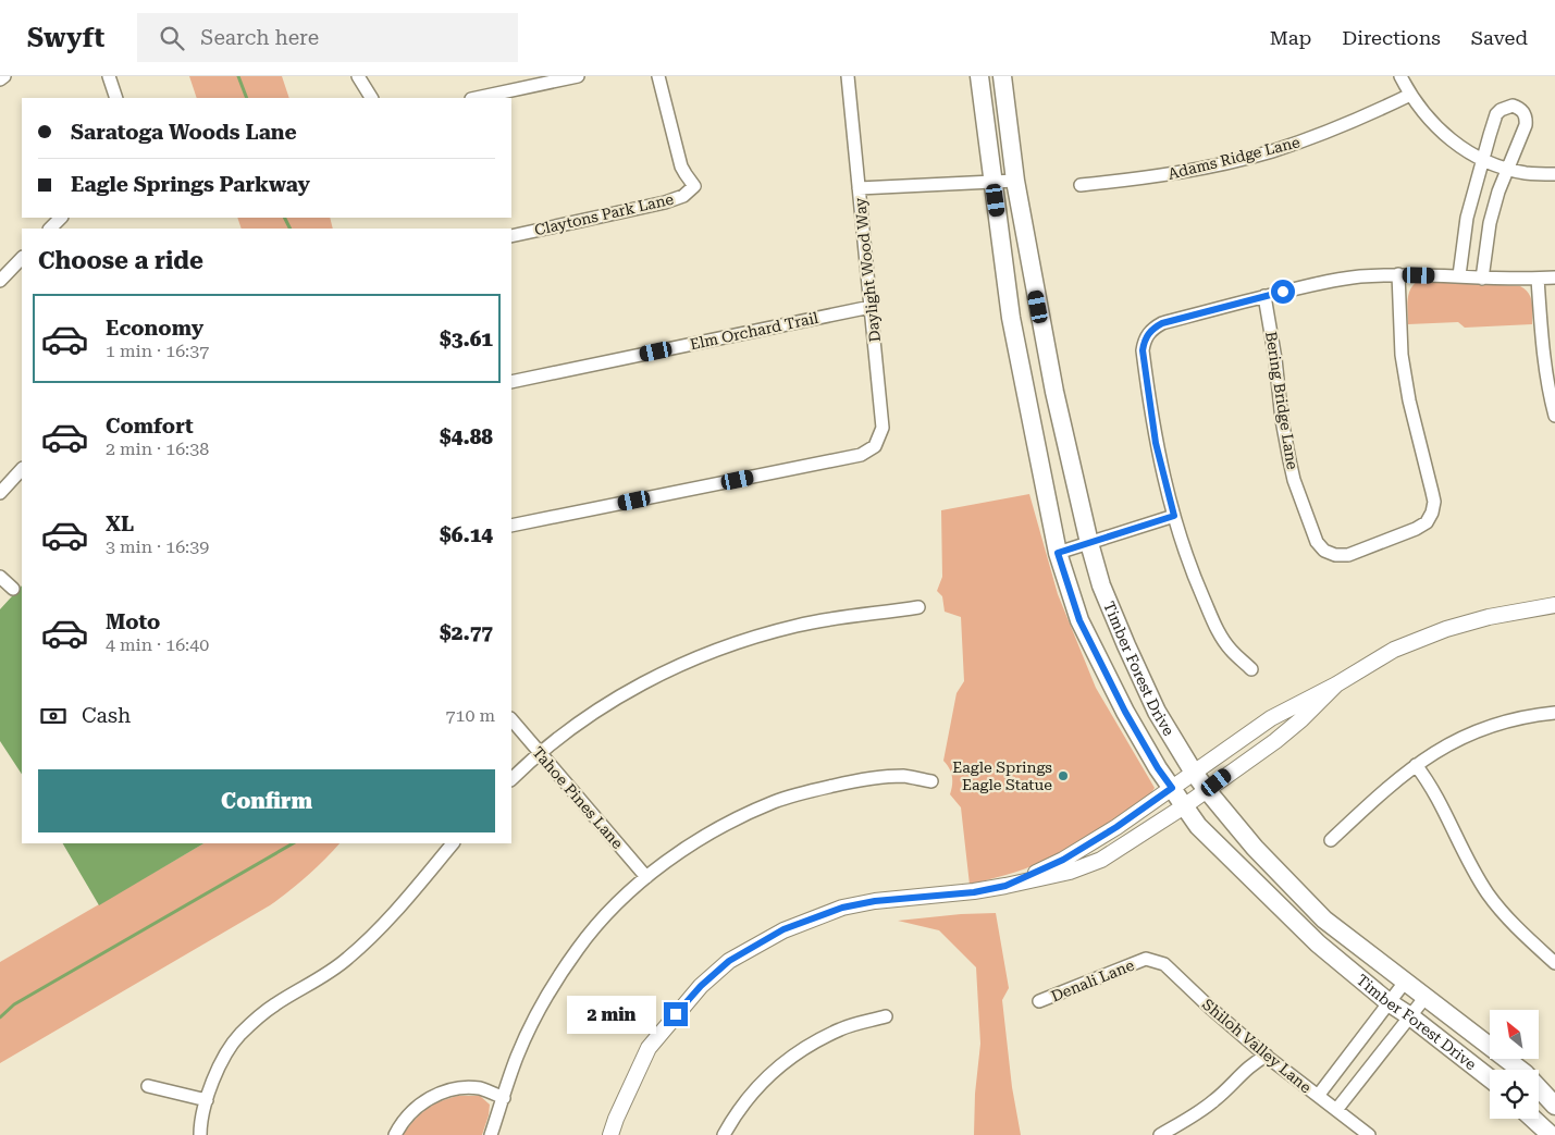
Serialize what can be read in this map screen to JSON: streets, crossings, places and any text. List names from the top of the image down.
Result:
{
  "streets": {
    "main road": ["Timber Forest Drive"],
    "street": [
      "Adams Ridge Lane",
      "Claytons Park Lane",
      "Daylight Wood Way",
      "Elm Orchard Trail",
      "Bering Bridge Lane",
      "Tahoe Pines Lane",
      "Denali Lane",
      "Shiloh Valley Lane"
    ]
  },
  "crossings": [
    ["Daylight Wood Way", "Elm Orchard Trail"],
    ["Denali Lane", "Shiloh Valley Lane"]
  ],
  "places": ["Eagle Springs Eagle Statue"],
  "north": "top left",
  "page": {
    "header": "Swyft",
    "search": "Search here",
    "nav": ["Map", "Directions", "Saved"],
    "banner": ["Saratoga Woods Lane", "Eagle Springs Parkway"],
    "heading": "Choose a ride",
    "list": [
      {
        "name": "Economy",
        "note": "1 min · 16:37",
        "value": "$3.61"
      },
      {
        "name": "Comfort",
        "note": "2 min · 16:38",
        "value": "$4.88"
      },
      {
        "name": "XL",
        "note": "3 min · 16:39",
        "value": "$6.14"
      },
      {
        "name": "Moto",
        "note": "4 min · 16:40",
        "value": "$2.77"
      }
    ],
    "pay": ["Cash", "710 m"],
    "buttons": "Confirm",
    "bubble": "2 min"
  }
}
